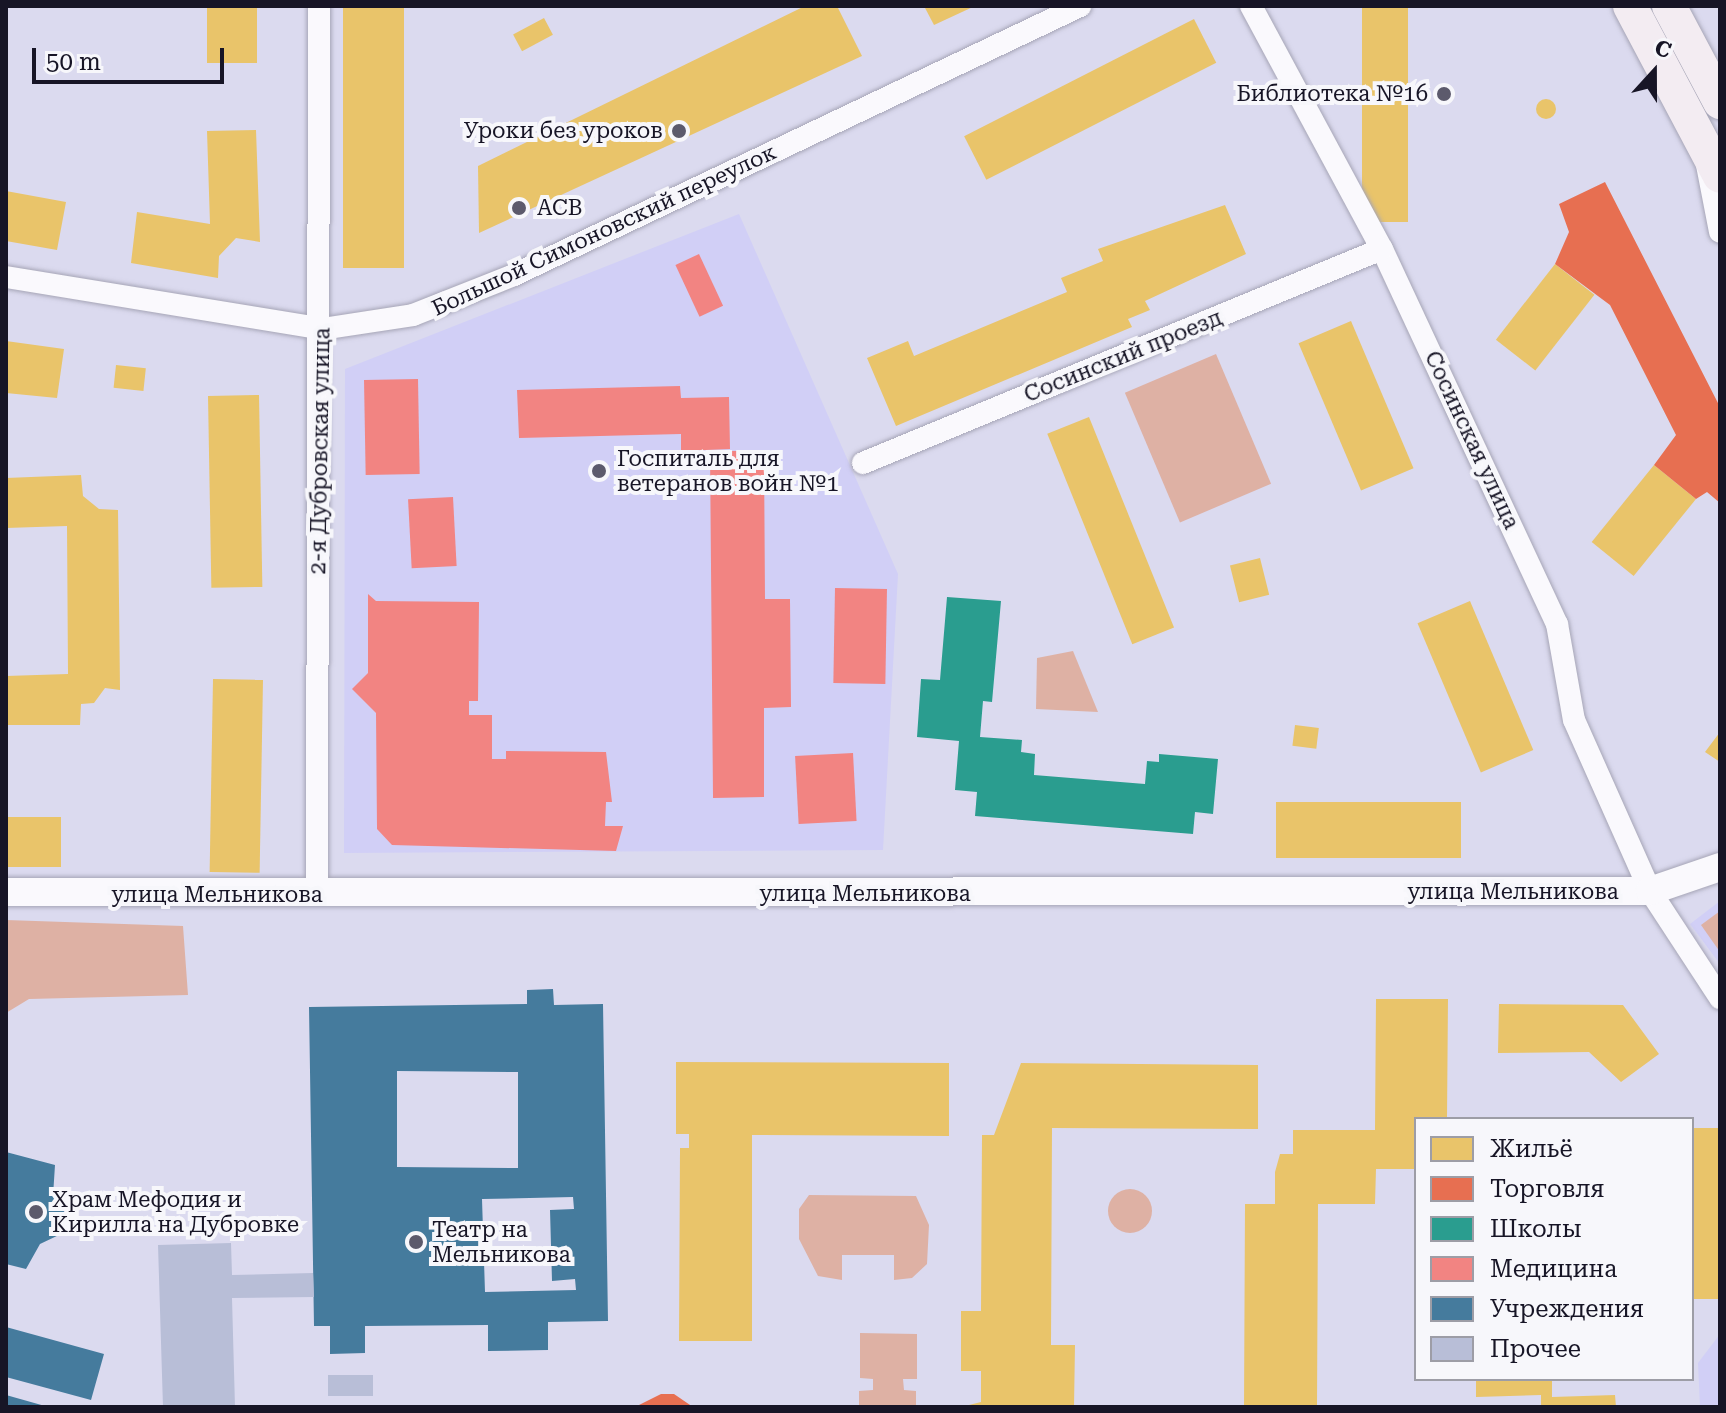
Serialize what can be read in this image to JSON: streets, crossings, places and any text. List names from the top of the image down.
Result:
{
  "streets": {
    "street": [
      "Большой Симоновский переулок",
      "Сосинский проезд",
      "Сосинская улица",
      "2-я Дубровская улица",
      "улица Мельникова"
    ]
  },
  "crossings": [
    ["Большой Симоновский переулок", "2-я Дубровская улица"],
    ["Сосинский проезд", "Сосинская улица"],
    ["Сосинская улица", "улица Мельникова"],
    ["2-я Дубровская улица", "улица Мельникова"]
  ],
  "places": [
    "Библиотека №16",
    "Уроки без уроков",
    "АСВ",
    "Госпиталь для ветеранов войн №1",
    "Храм Мефодия и Кирилла на Дубровке",
    "Театр на Мельникова"
  ],
  "legend": [
    "Жильё",
    "Торговля",
    "Школы",
    "Медицина",
    "Учреждения",
    "Прочее"
  ],
  "scale_bar": "50 m",
  "north": "top"
}
